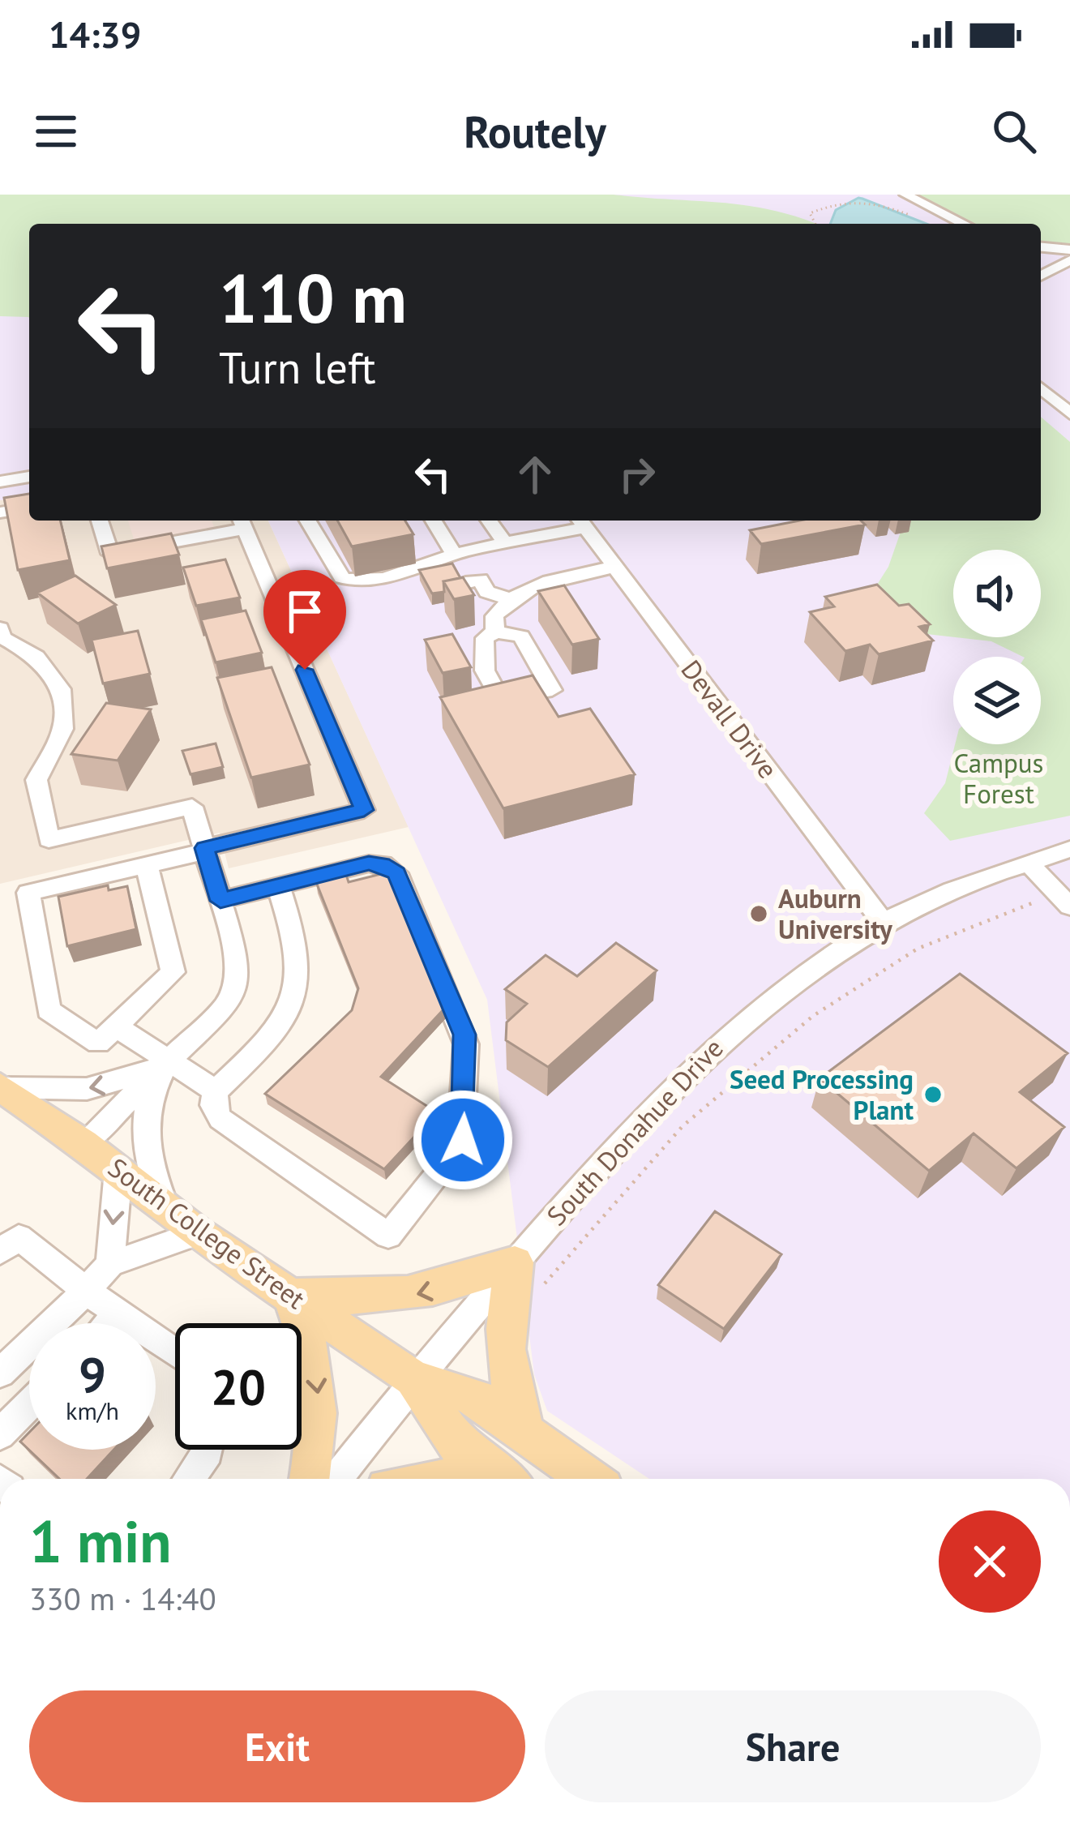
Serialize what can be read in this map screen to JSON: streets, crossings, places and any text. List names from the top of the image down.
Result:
{
  "streets": {
    "main road": ["South College Street"],
    "street": ["Devall Drive", "South Donahue Drive"]
  },
  "crossings": [
    ["Devall Drive", "South Donahue Drive"],
    ["South Donahue Drive", "South College Street"]
  ],
  "parks": ["Campus Forest"],
  "places": ["Auburn University", "Seed Processing Plant"],
  "page": {
    "status": "14:39",
    "header": "Routely",
    "turn": ["110 m", "Turn left"],
    "speed": "9 km/h",
    "limit": "20",
    "heading": ["1 min", "330 m · 14:40"],
    "buttons": ["Exit", "Share"]
  }
}
